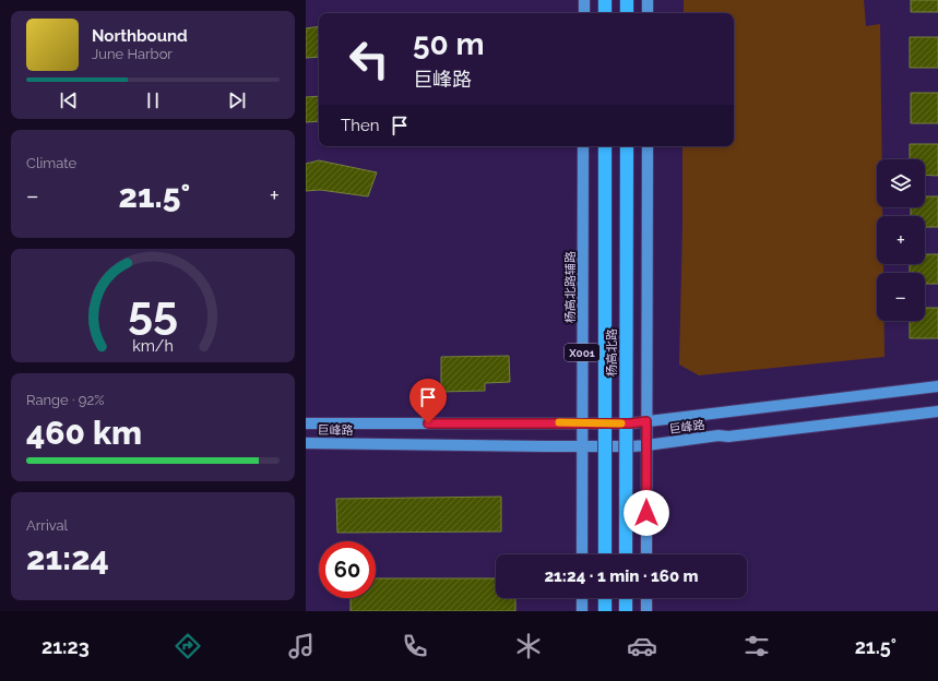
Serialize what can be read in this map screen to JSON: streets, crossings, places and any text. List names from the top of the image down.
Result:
{
  "streets": {
    "highway": ["X001", "杨高北路"],
    "main road": ["杨高北路辅路", "巨峰路"]
  },
  "crossings": [
    ["杨高北路辅路", "巨峰路"]
  ],
  "page": {
    "turn": ["50 m", "巨峰路"],
    "song": ["Northbound", "June Harbor"],
    "then": "Then",
    "tile": [
      "Climate",
      ["Range · 92%", "460 km"],
      ["Arrival", "21:24"]
    ],
    "map_buttons": ["+", "−"],
    "heat": ["−", "21.5°", "+"],
    "limit": "60",
    "trip": "21:24 · 1 min · 160 m",
    "tabs": ["21:23", "21.5°"],
    "gauge": ["55", "km/h"]
  }
}
